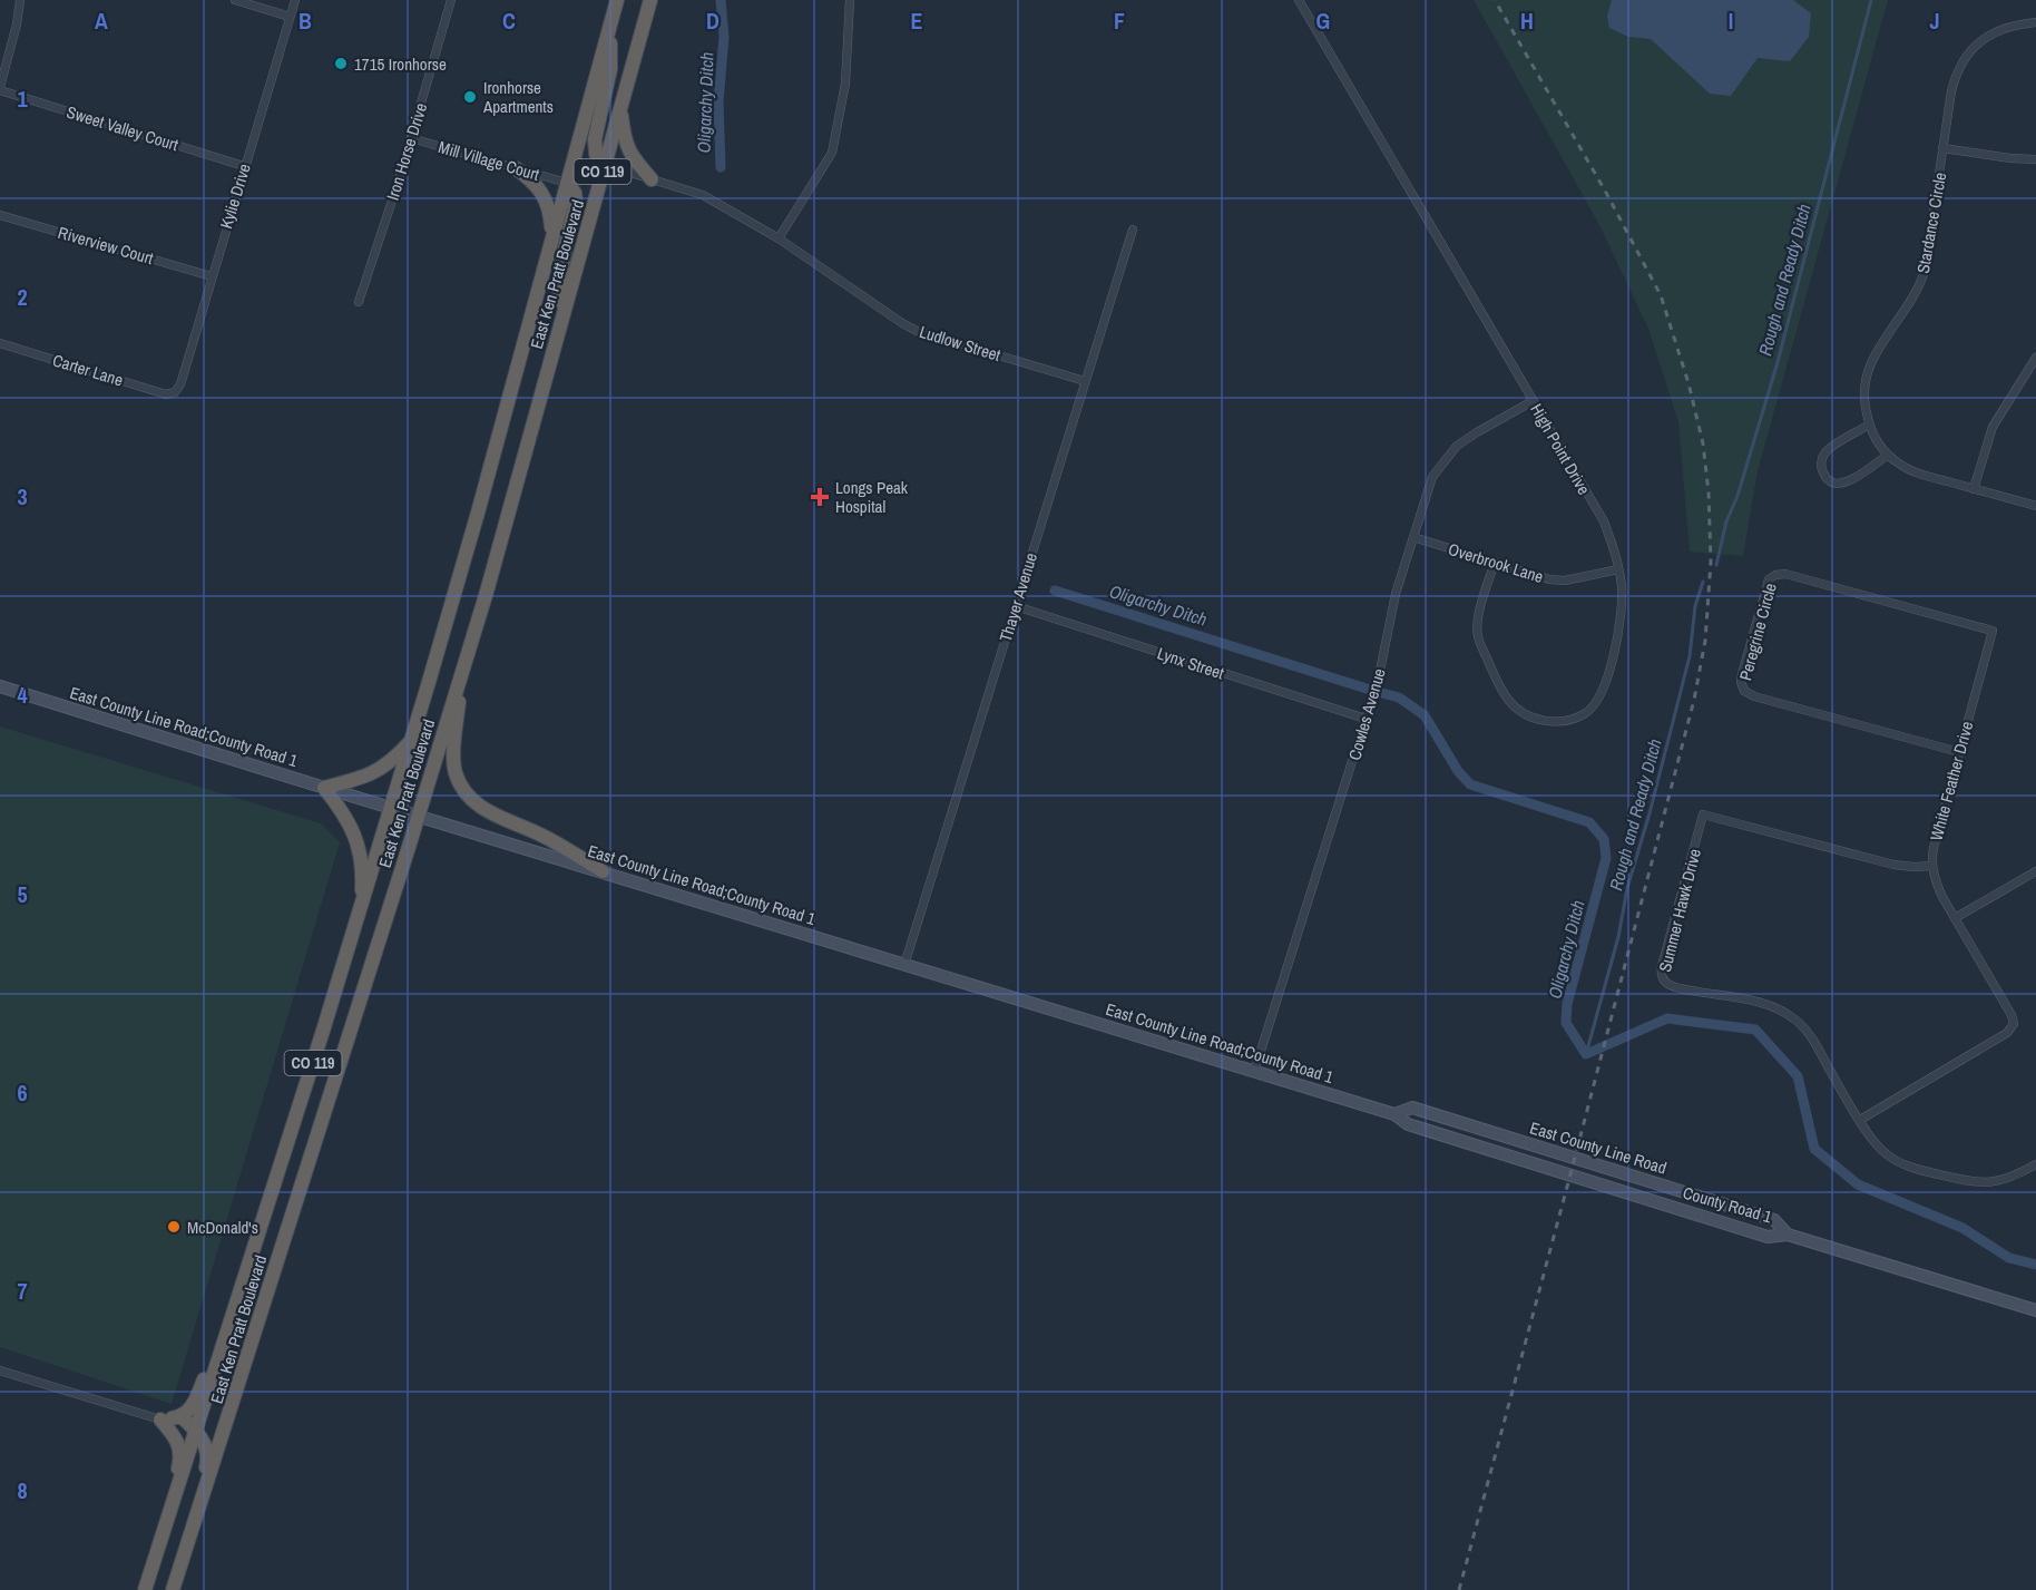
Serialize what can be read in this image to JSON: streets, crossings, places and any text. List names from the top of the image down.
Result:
{
  "streets": {
    "highway": ["CO 119", "East Ken Pratt Boulevard"],
    "main road": ["East County Line Road;County Road 1", "East County Line Road", "County Road 1"],
    "street": [
      "Sweet Valley Court",
      "Iron Horse Drive",
      "Mill Village Court",
      "Kylie Drive",
      "Stardance Circle",
      "Riverview Court",
      "Ludlow Street",
      "Carter Lane",
      "High Point Drive",
      "Overbrook Lane",
      "Thayer Avenue",
      "Peregrine Circle",
      "Lynx Street",
      "Cowles Avenue",
      "White Feather Drive",
      "Summer Hawk Drive"
    ]
  },
  "crossings": [
    ["Sweet Valley Court", "Kylie Drive"],
    ["Iron Horse Drive", "Mill Village Court"],
    ["Mill Village Court", "East Ken Pratt Boulevard"],
    ["Kylie Drive", "Riverview Court"],
    ["Kylie Drive", "Carter Lane"],
    ["East Ken Pratt Boulevard", "Ludlow Street"],
    ["East Ken Pratt Boulevard", "East County Line Road;County Road 1"],
    ["Ludlow Street", "Thayer Avenue"],
    ["High Point Drive", "Overbrook Lane"],
    ["High Point Drive", "Cowles Avenue"],
    ["Overbrook Lane", "Cowles Avenue"],
    ["Thayer Avenue", "Lynx Street"],
    ["Thayer Avenue", "East County Line Road;County Road 1"],
    ["Peregrine Circle", "White Feather Drive"],
    ["Lynx Street", "Cowles Avenue"],
    ["Cowles Avenue", "East County Line Road;County Road 1"],
    ["East County Line Road;County Road 1", "East County Line Road"],
    ["East County Line Road;County Road 1", "County Road 1"],
    ["White Feather Drive", "Summer Hawk Drive"],
    ["East County Line Road", "County Road 1"]
  ],
  "water": ["Oligarchy Ditch", "Rough and Ready Ditch"],
  "places": {
    "other": ["1715 Ironhorse", "Ironhorse Apartments", "McDonald's"],
    "health": ["Longs Peak Hospital"]
  },
  "grid": {
    "columns": [
      "A",
      "B",
      "C",
      "D",
      "E",
      "F",
      "G",
      "H",
      "I",
      "J"
    ],
    "rows": [
      "1",
      "2",
      "3",
      "4",
      "5",
      "6",
      "7",
      "8"
    ]
  }
}
